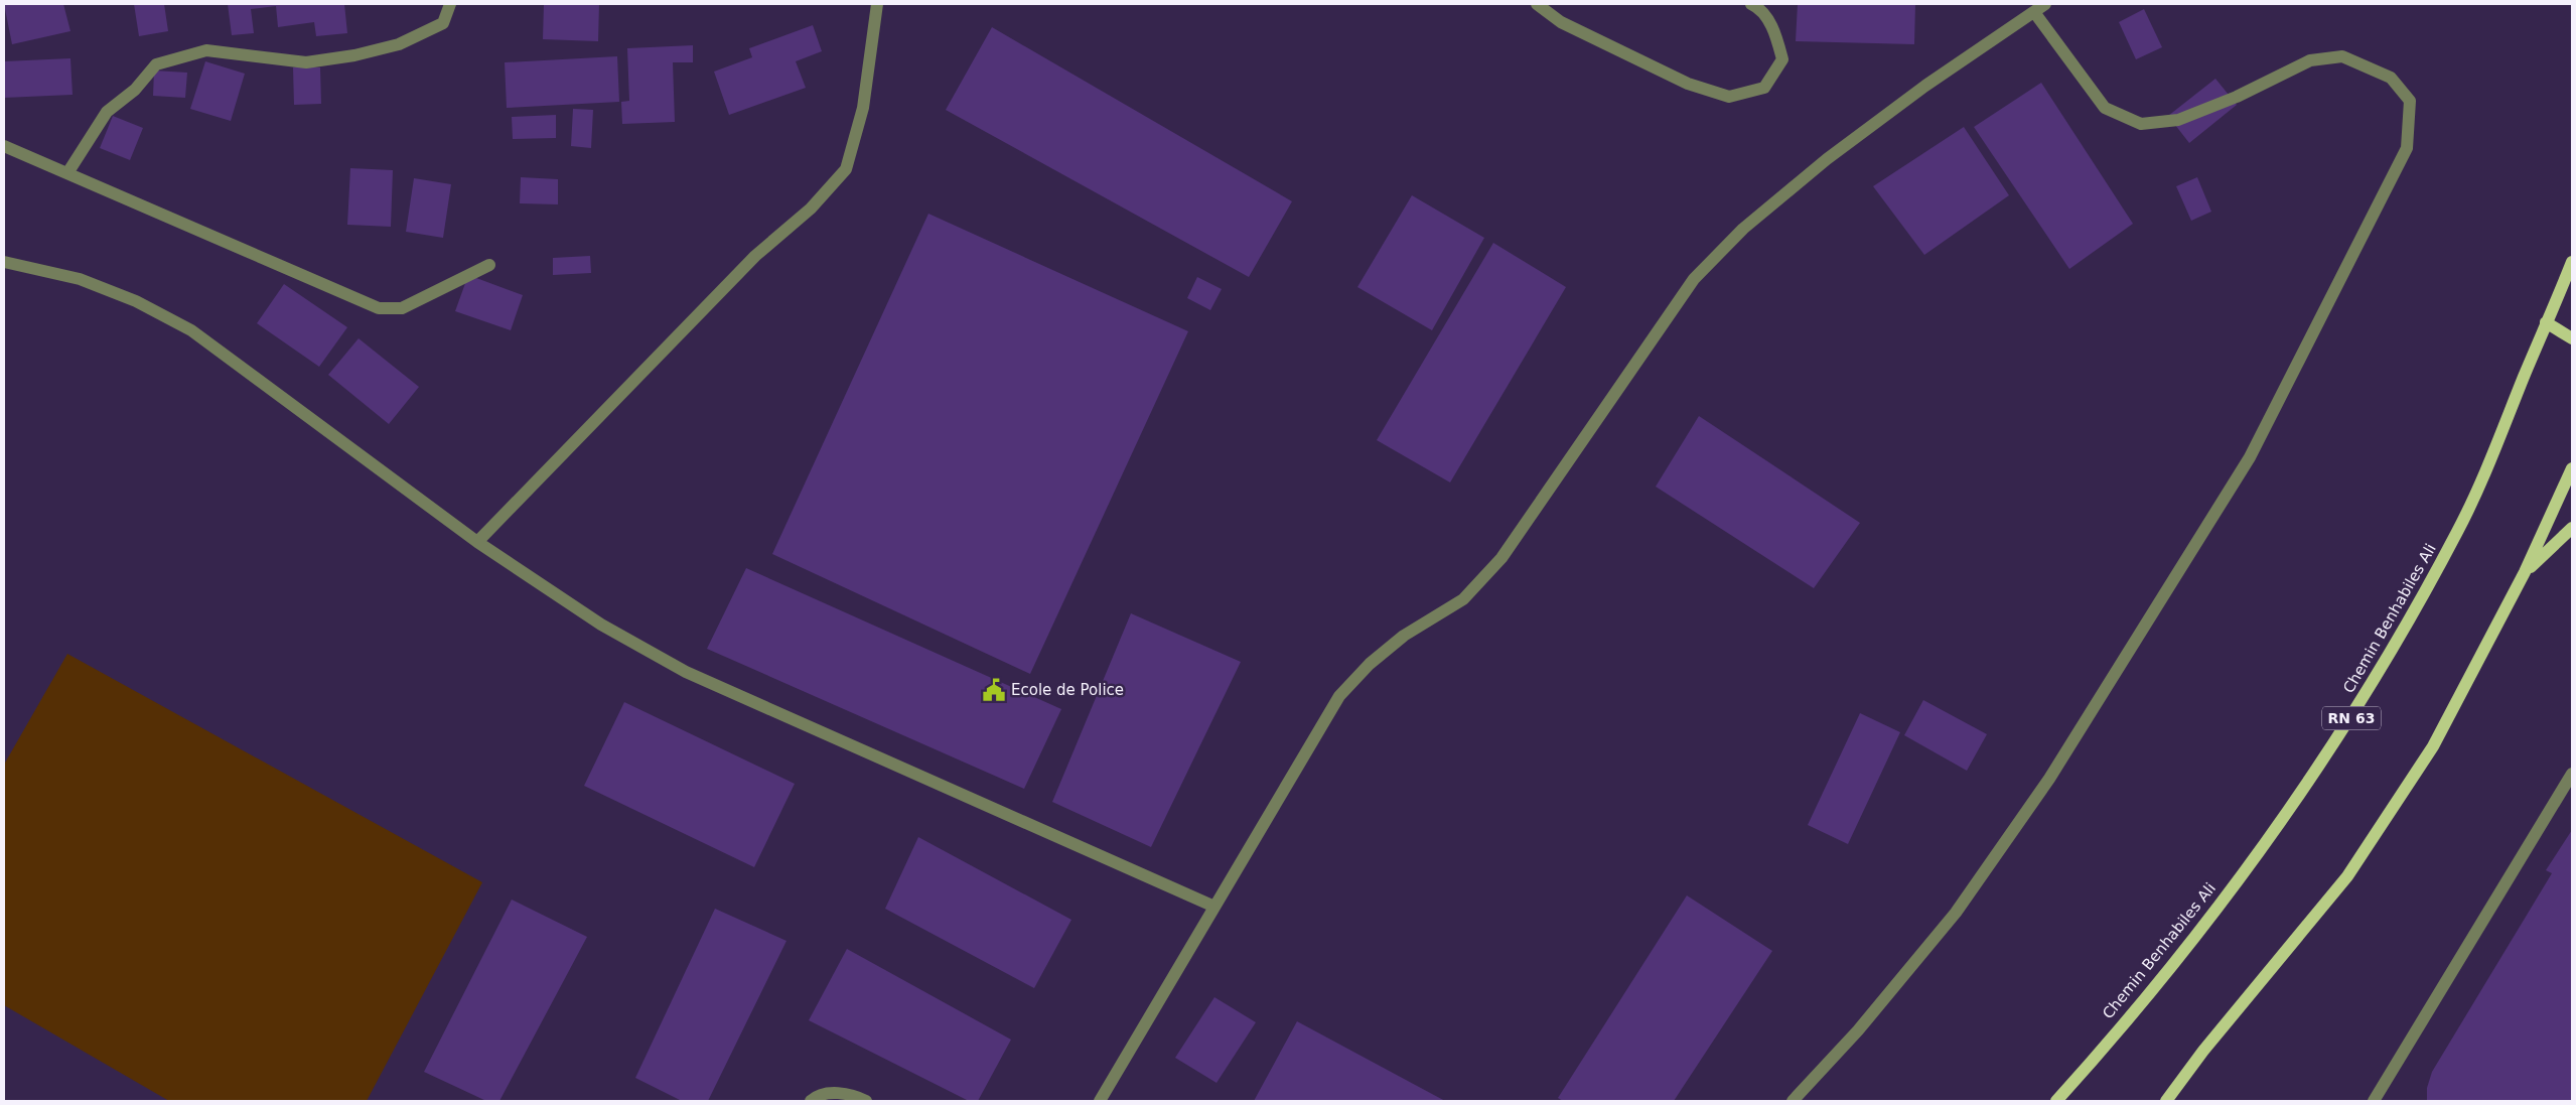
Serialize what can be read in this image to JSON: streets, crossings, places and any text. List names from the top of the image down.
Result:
{
  "streets": {
    "main road": ["Chemin Benhabiles Ali", "RN 63"]
  },
  "crossings": [
    ["Chemin Benhabiles Ali", "RN 63"]
  ],
  "places": {
    "public building": ["Ecole de Police"]
  }
}
